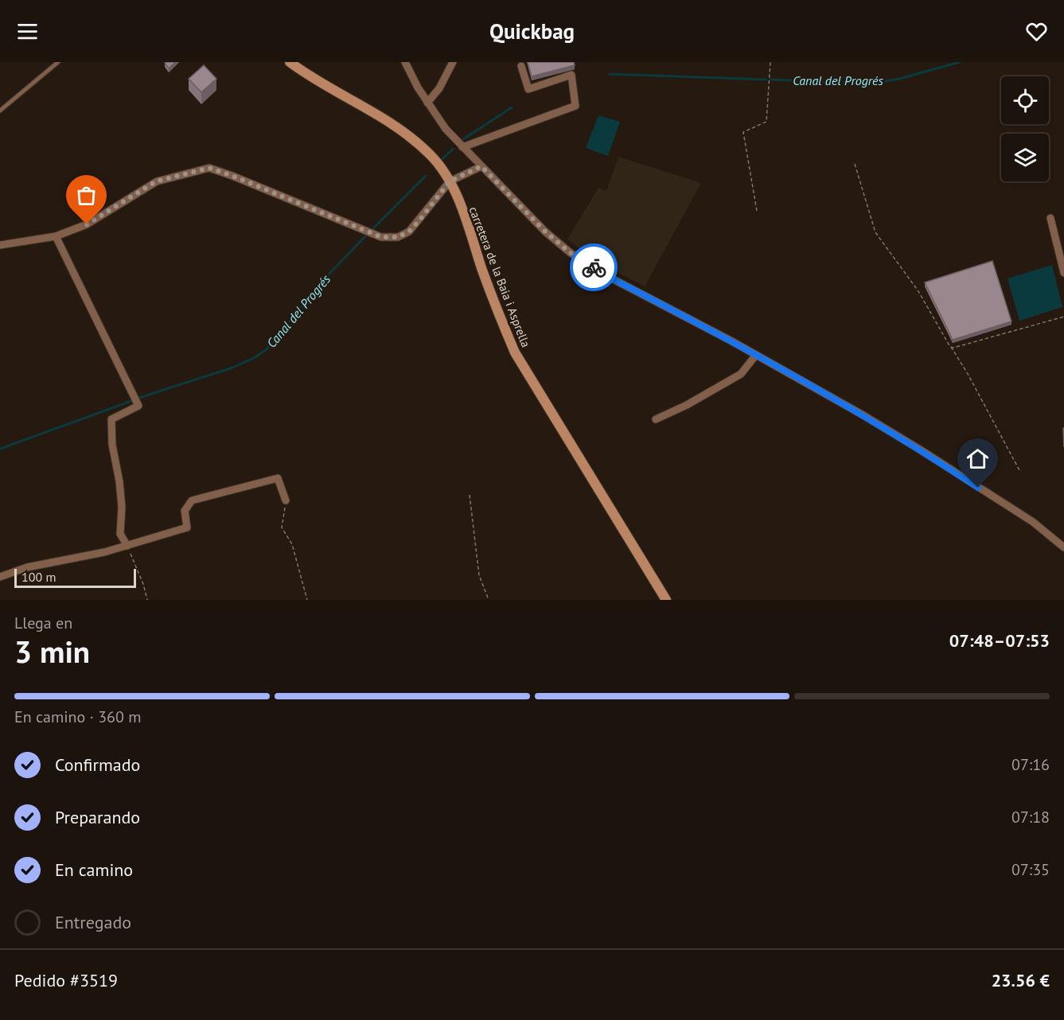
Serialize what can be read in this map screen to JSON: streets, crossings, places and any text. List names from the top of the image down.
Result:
{
  "streets": {
    "main road": ["carretera de la Baia i Asprella"]
  },
  "water": ["Canal del Progrés"],
  "scale_bar": "100 m",
  "page": {
    "header": "Quickbag",
    "scale": "100 m",
    "heading": ["3 min", "Llega en", "07:48–07:53"],
    "panel": ["Pedido #3519", "23.56 €"],
    "bar": "En camino · 360 m",
    "list": [
      ["Confirmado", "07:16"],
      ["Preparando", "07:18"],
      ["En camino", "07:35"],
      "Entregado"
    ]
  }
}
